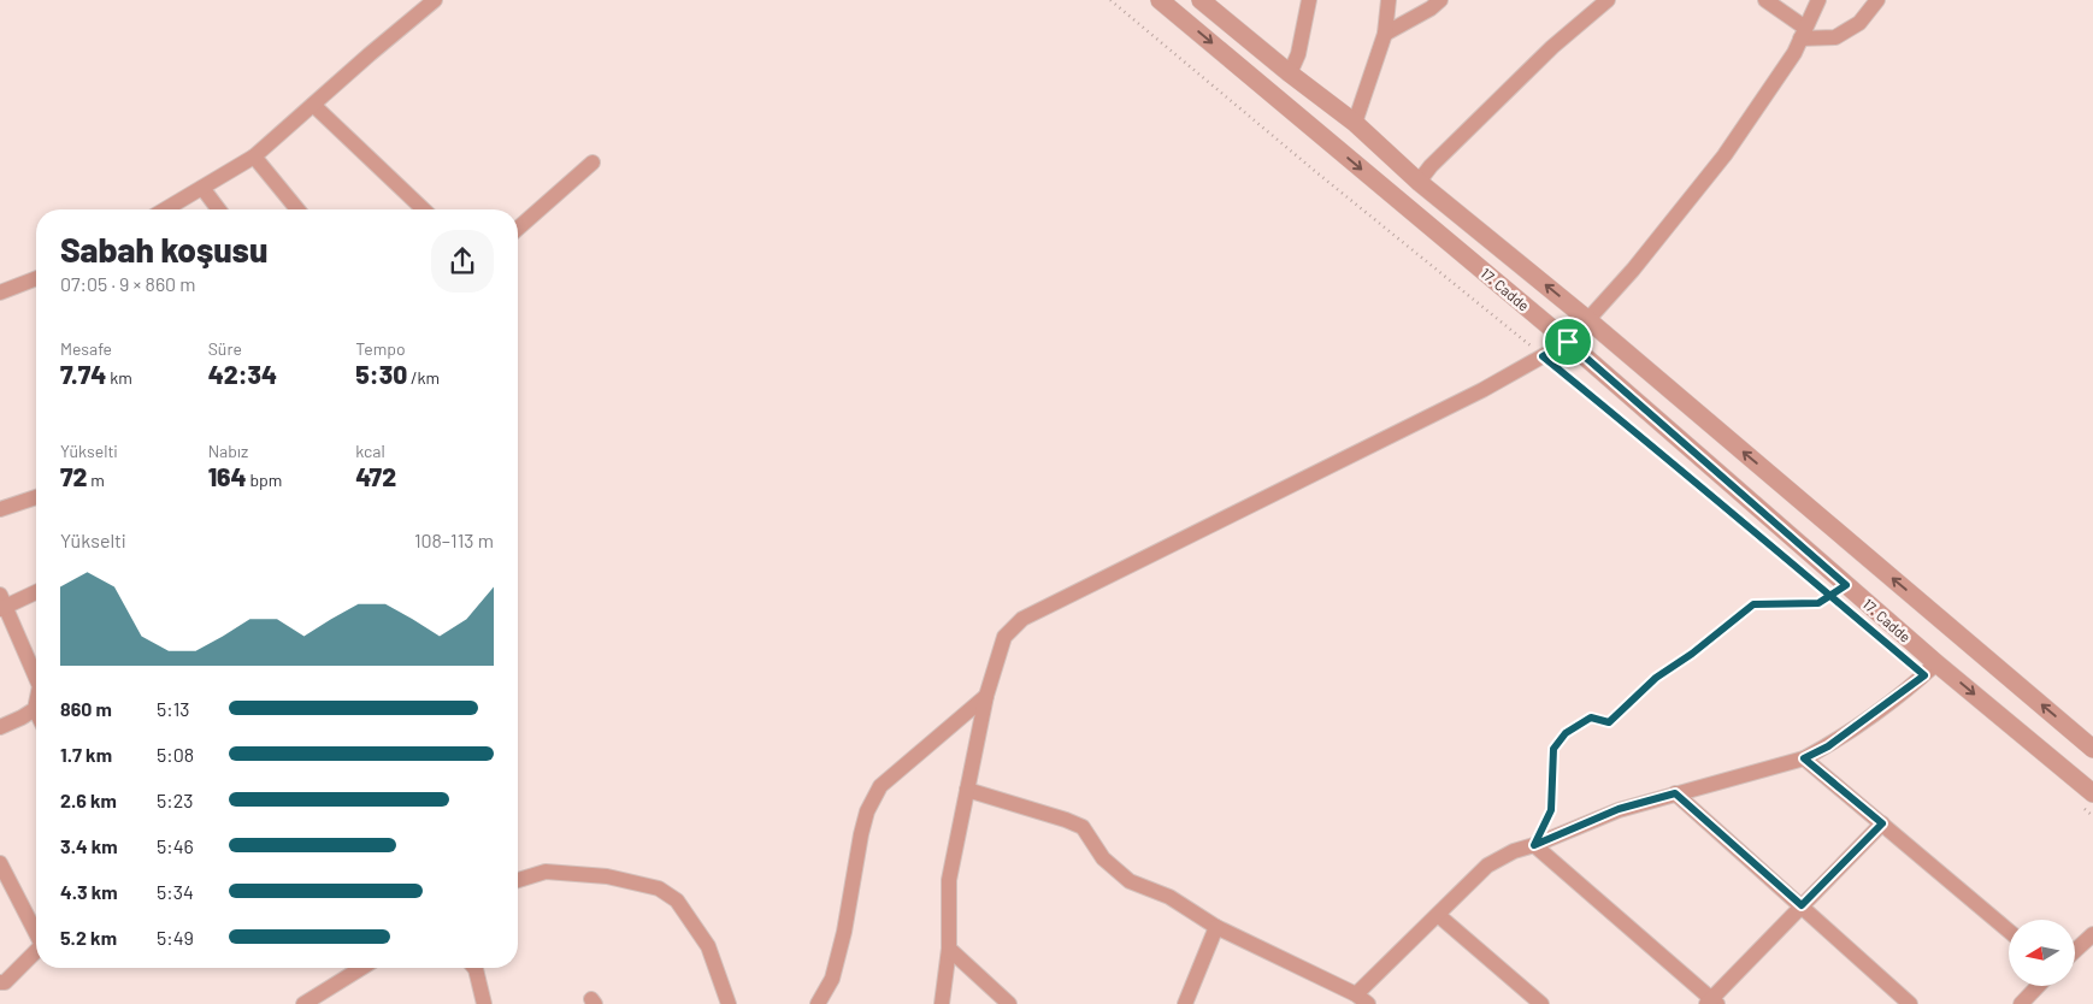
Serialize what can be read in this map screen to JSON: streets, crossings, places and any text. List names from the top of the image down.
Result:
{
  "streets": {
    "street": ["17. Cadde"]
  },
  "north": "left",
  "page": {
    "heading": ["Sabah koşusu", "07:05 · 9 × 860 m"],
    "stats": [
      ["Mesafe", "7.74 km"],
      ["Süre", "42:34"],
      ["Tempo", "5:30 /km"],
      ["Yükselti", "72 m"],
      ["Nabız", "164 bpm"],
      ["kcal", "472"]
    ],
    "chart": ["Yükselti", "108–113 m"],
    "list": [
      {
        "name": "860 m",
        "note": "5:13"
      },
      {
        "name": "1.7 km",
        "note": "5:08"
      },
      {
        "name": "2.6 km",
        "note": "5:23"
      },
      {
        "name": "3.4 km",
        "note": "5:46"
      },
      {
        "name": "4.3 km",
        "note": "5:34"
      },
      {
        "name": "5.2 km",
        "note": "5:49"
      }
    ]
  }
}
